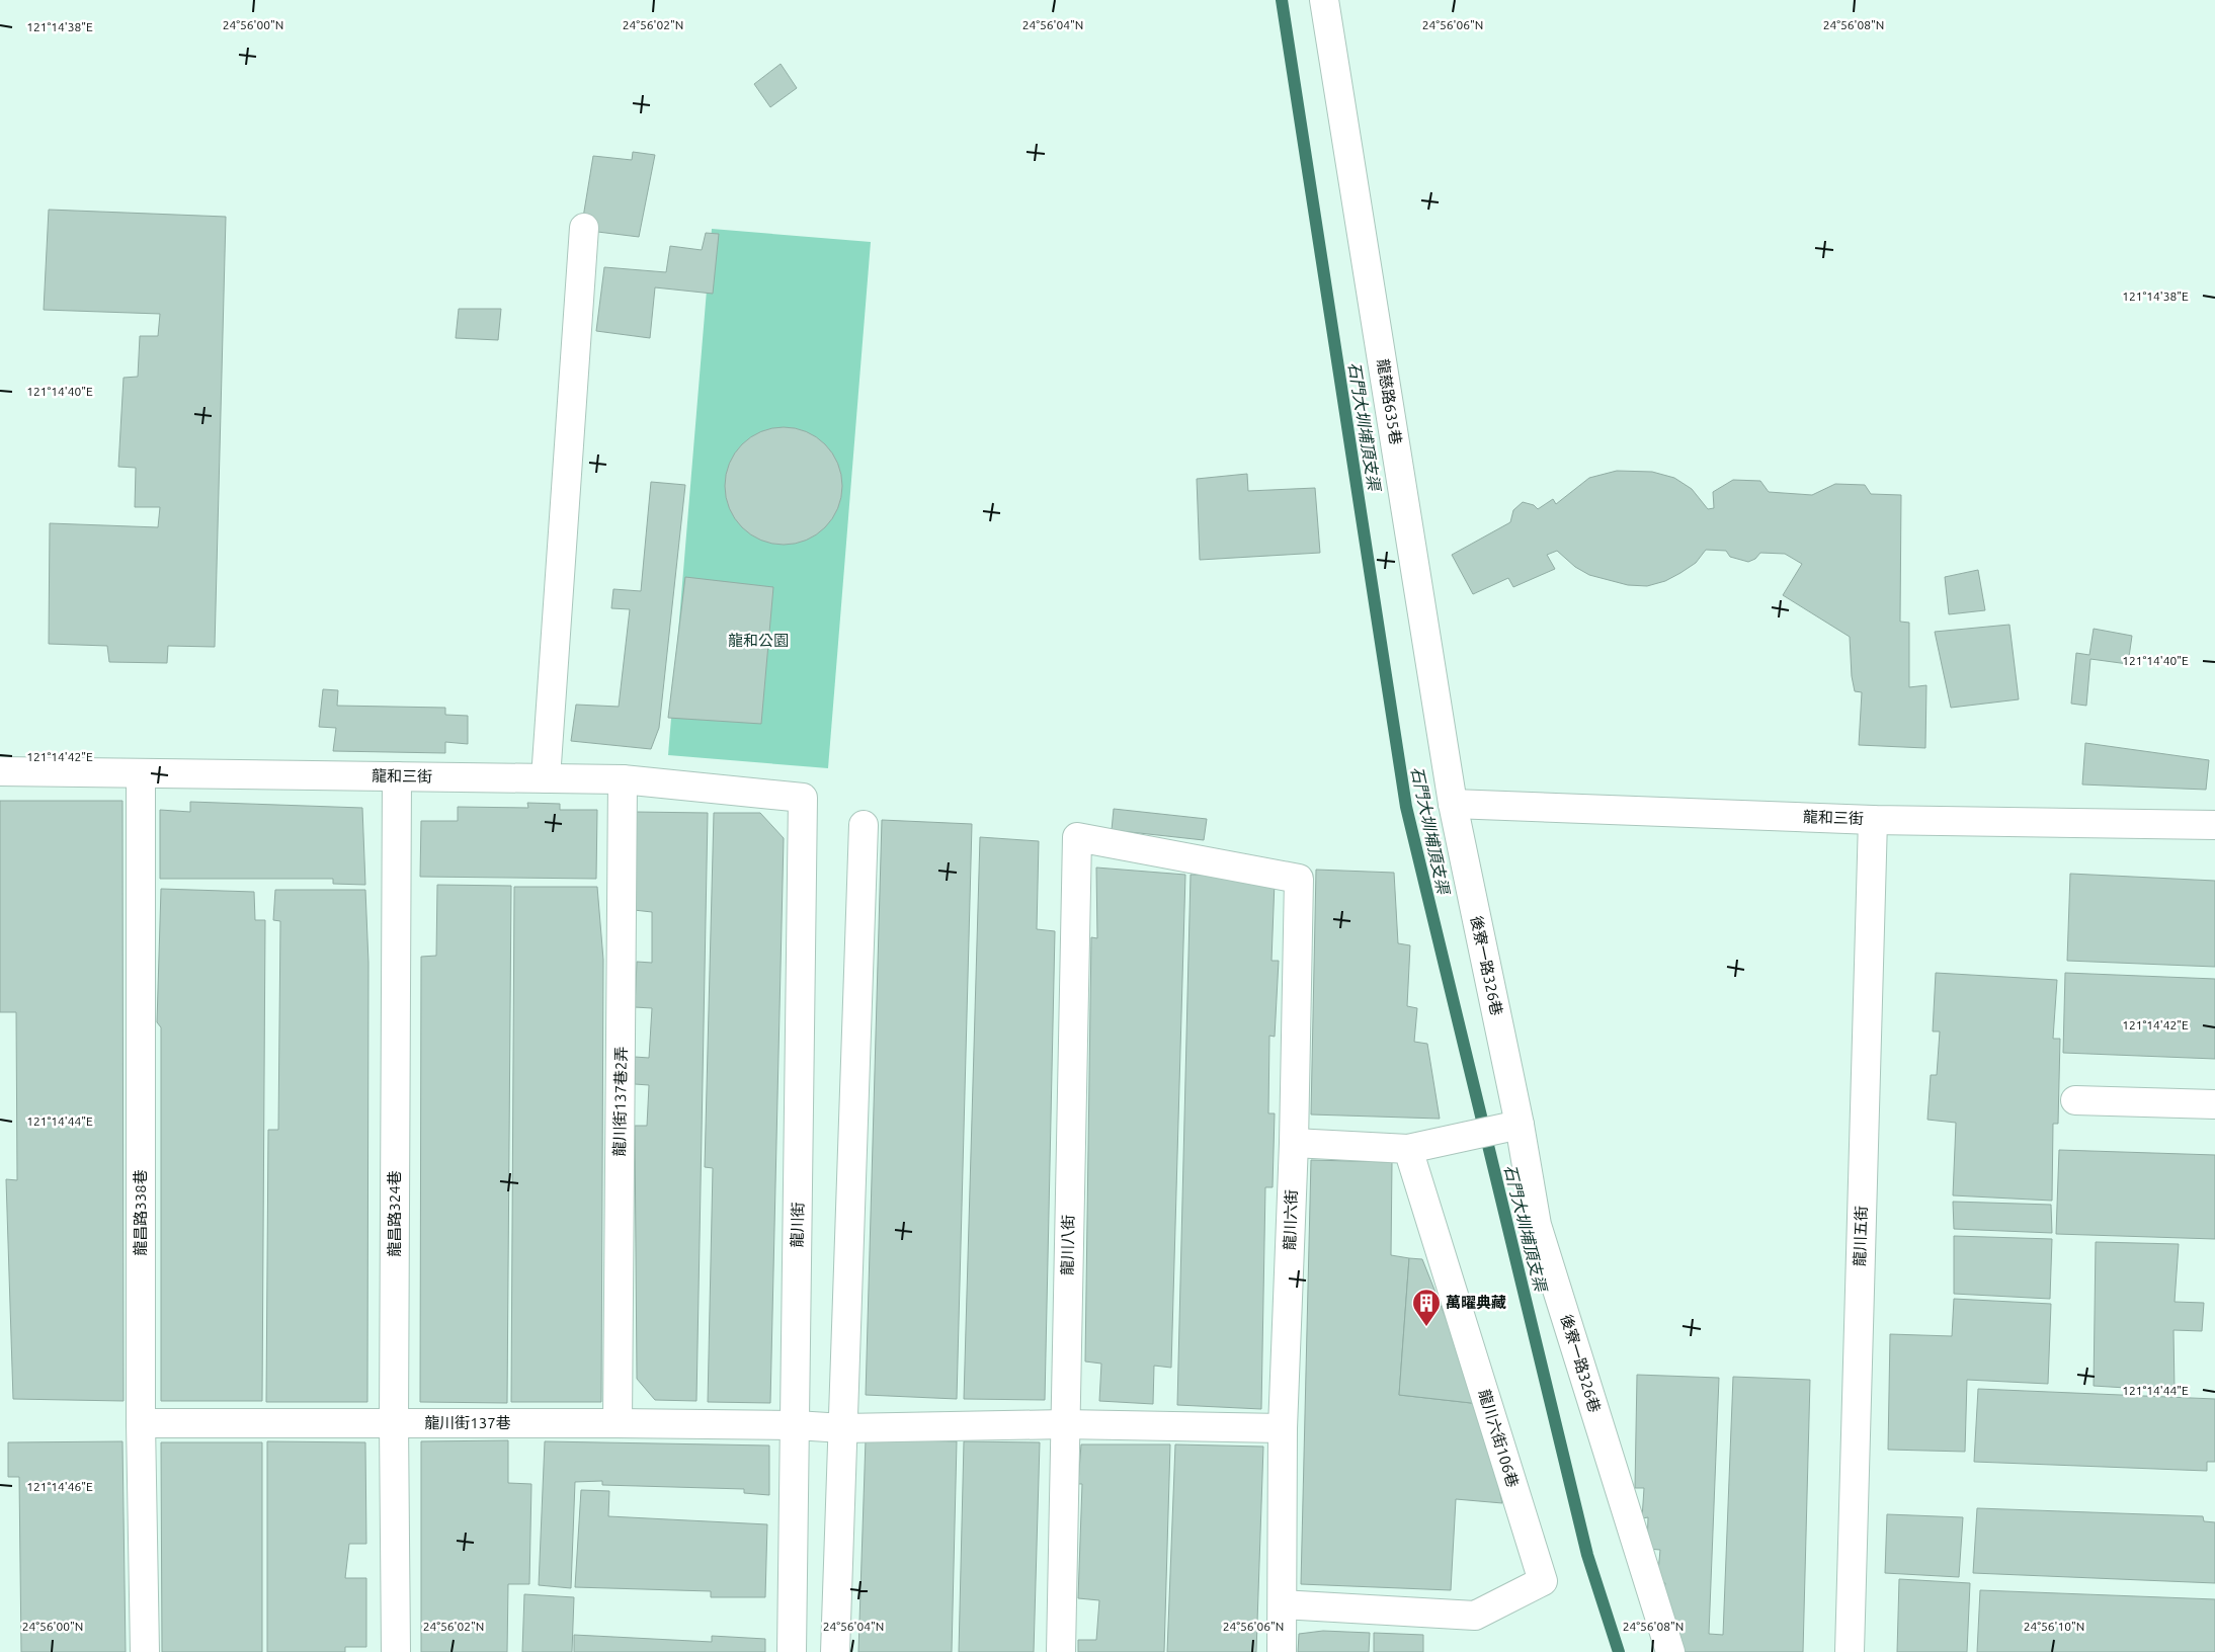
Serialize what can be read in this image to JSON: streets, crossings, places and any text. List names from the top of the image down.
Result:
{
  "streets": {
    "lane": [
      "龍慈路635巷",
      "龍和三街",
      "後寮一路326巷",
      "龍川街137巷2弄",
      "龍昌路338巷",
      "龍昌路324巷",
      "龍川六街",
      "龍川街",
      "龍川五街",
      "龍川八街",
      "龍川街137巷",
      "龍川六街106巷"
    ]
  },
  "crossings": [
    ["龍慈路635巷", "龍和三街"],
    ["龍慈路635巷", "後寮一路326巷"],
    ["龍和三街", "後寮一路326巷"],
    ["龍和三街", "龍川街137巷2弄"],
    ["龍和三街", "龍昌路338巷"],
    ["龍和三街", "龍昌路324巷"],
    ["龍和三街", "龍川街"],
    ["龍和三街", "龍川五街"],
    ["龍川街137巷2弄", "龍川街137巷"],
    ["龍昌路338巷", "龍川街137巷"],
    ["龍昌路324巷", "龍川街137巷"],
    ["龍川六街", "龍川八街"],
    ["龍川六街", "龍川街137巷"],
    ["龍川六街", "龍川六街106巷"],
    ["龍川街", "龍川街137巷"],
    ["龍川八街", "龍川街137巷"]
  ],
  "water": ["石門大圳埔頂支渠"],
  "parks": ["龍和公園"],
  "places": {
    "building": ["萬曜典藏"]
  },
  "coordinates": [
    "24°56'00\"N",
    "24°56'02\"N",
    "24°56'04\"N",
    "24°56'06\"N",
    "24°56'08\"N",
    "121°14'38\"E",
    "121°14'40\"E",
    "121°14'42\"E",
    "121°14'44\"E",
    "121°14'46\"E",
    "24°56'10\"N"
  ]
}
